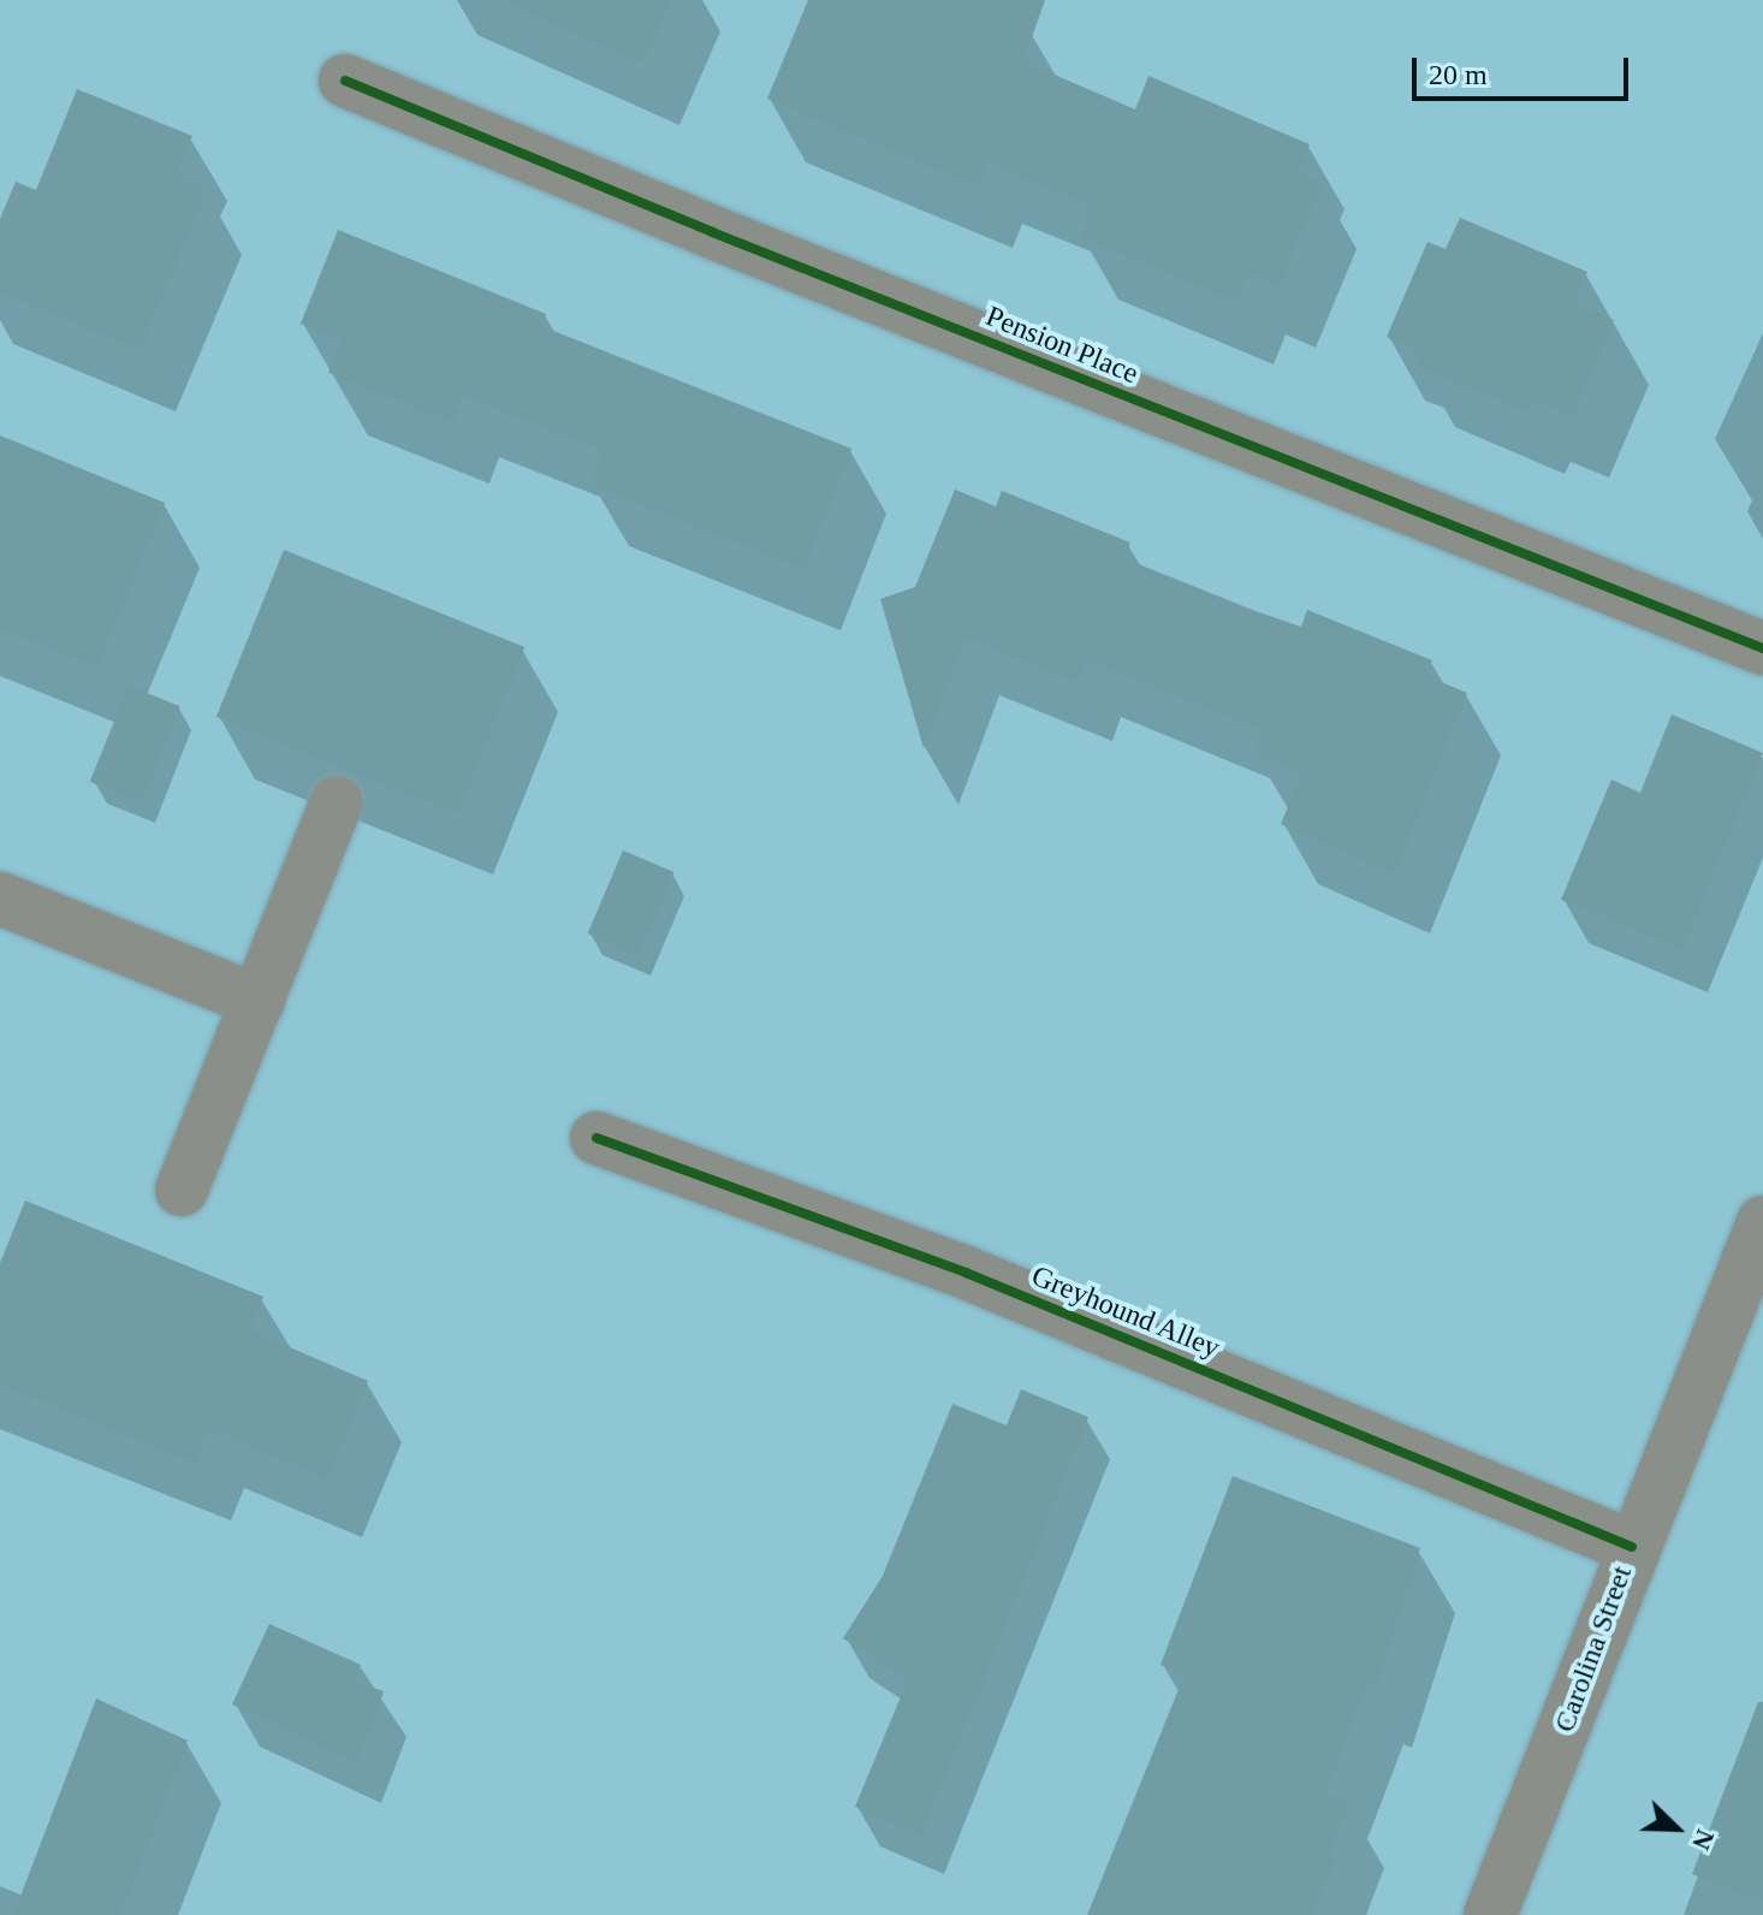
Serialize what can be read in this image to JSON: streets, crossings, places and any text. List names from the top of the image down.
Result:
{
  "streets": {
    "street": ["Pension Place", "Greyhound Alley", "Carolina Street"]
  },
  "crossings": [
    ["Greyhound Alley", "Carolina Street"]
  ],
  "scale_bar": "20 m",
  "north": "bottom right"
}
